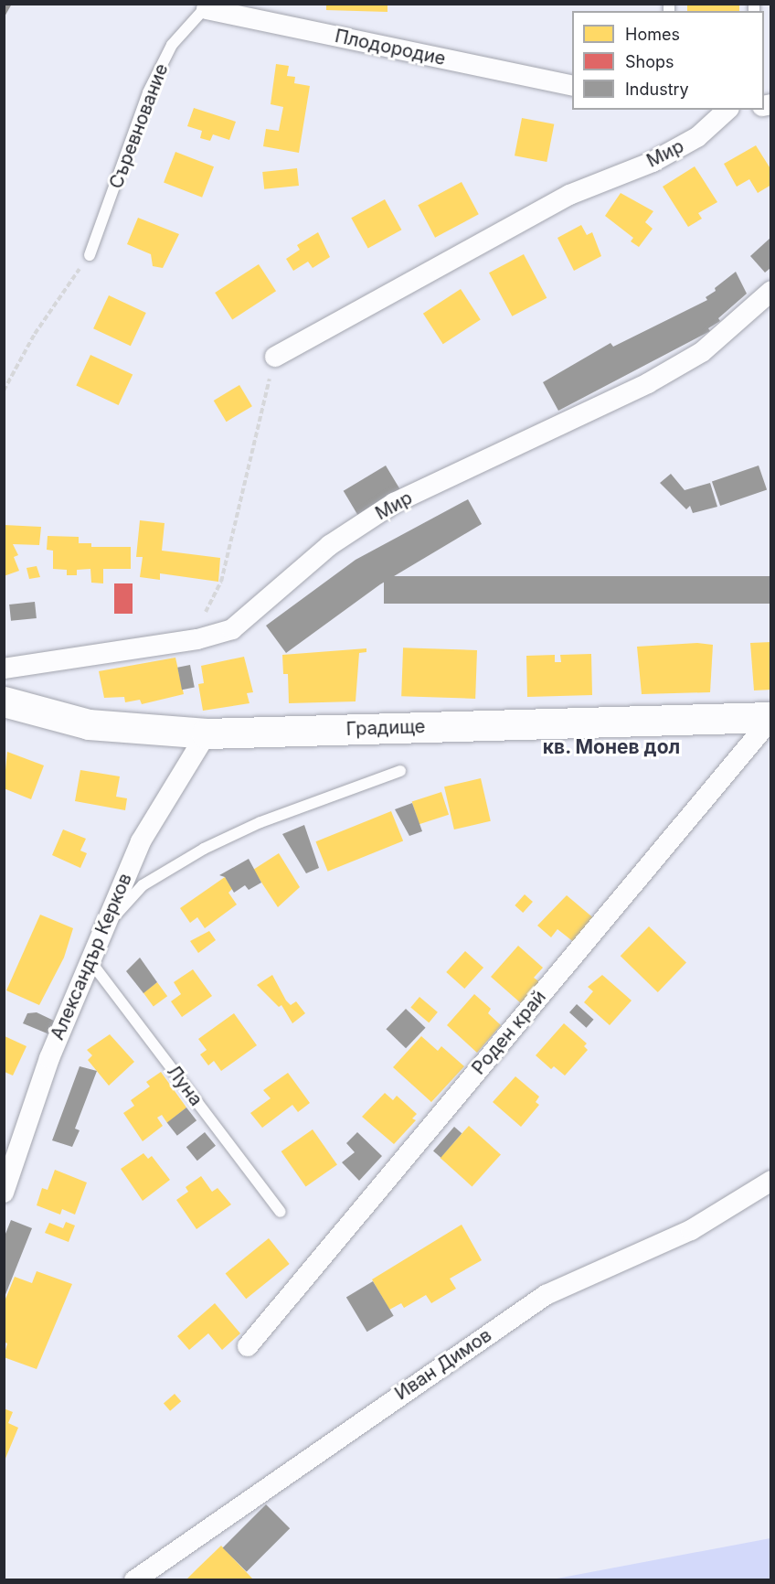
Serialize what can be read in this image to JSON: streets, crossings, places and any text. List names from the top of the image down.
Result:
{
  "streets": {
    "street": [
      "Плодородие",
      "Мир",
      "Градище",
      "Александър Керков",
      "Роден край",
      "Иван Димов"
    ],
    "lane": ["Съревнование", "Луна"]
  },
  "crossings": [
    ["Плодородие", "Съревнование"],
    ["Градище", "Александър Керков"],
    ["Градище", "Роден край"],
    ["Александър Керков", "Луна"]
  ],
  "districts": ["кв. Монев дол"],
  "legend": ["Homes", "Shops", "Industry"]
}
